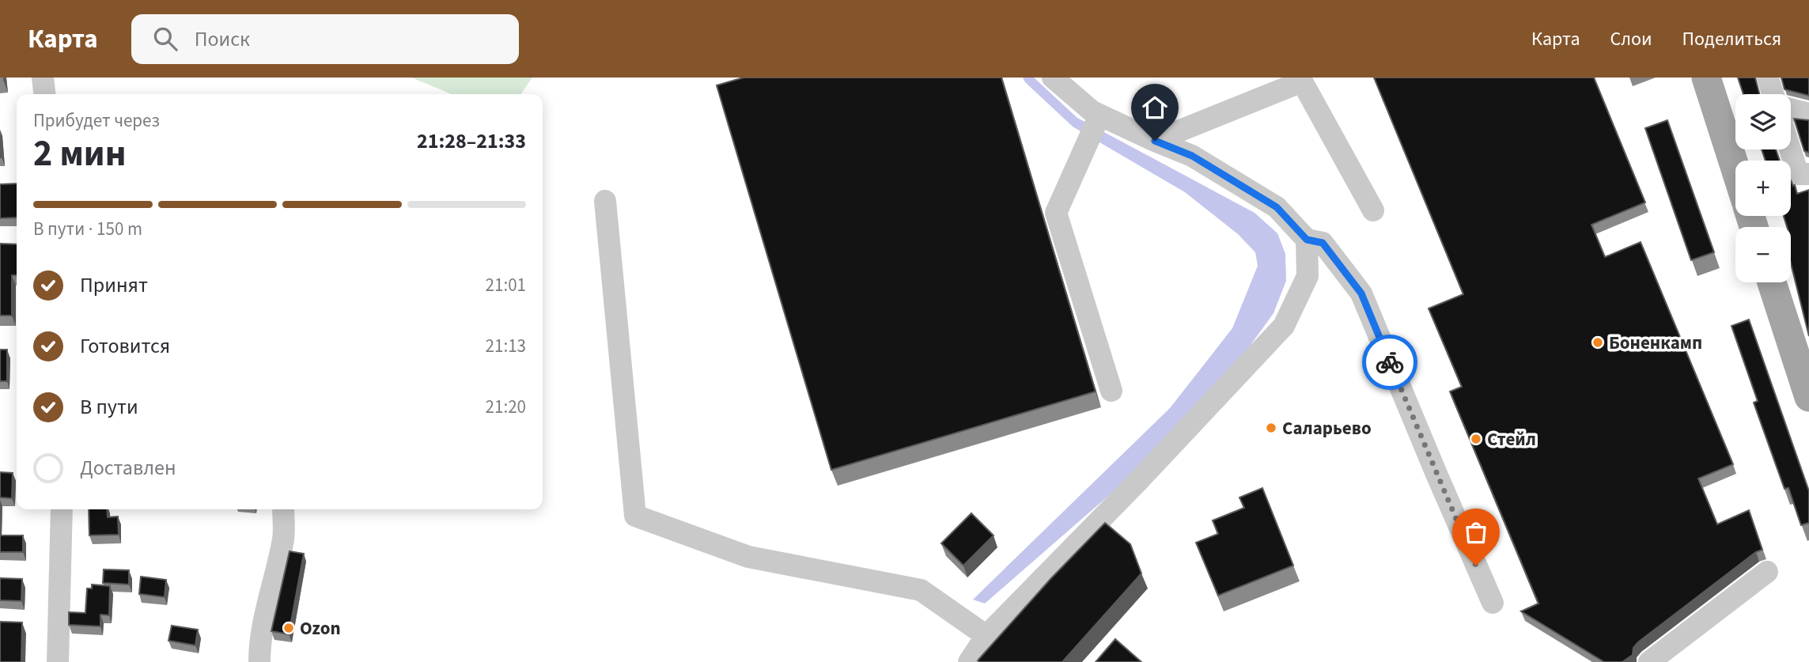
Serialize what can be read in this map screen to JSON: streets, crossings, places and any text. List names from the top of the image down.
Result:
{
  "places": [
    "Боненкамп",
    "Саларьево",
    "Стейл",
    "Ozon"
  ],
  "page": {
    "header": "Карта",
    "search": "Поиск",
    "nav": ["Карта", "Слои", "Поделиться"],
    "map_buttons": ["+", "−"],
    "heading": ["2 мин", "Прибудет через", "21:28–21:33"],
    "bar": "В пути · 150 m",
    "list": [
      ["Принят", "21:01"],
      ["Готовится", "21:13"],
      ["В пути", "21:20"],
      "Доставлен"
    ]
  }
}
